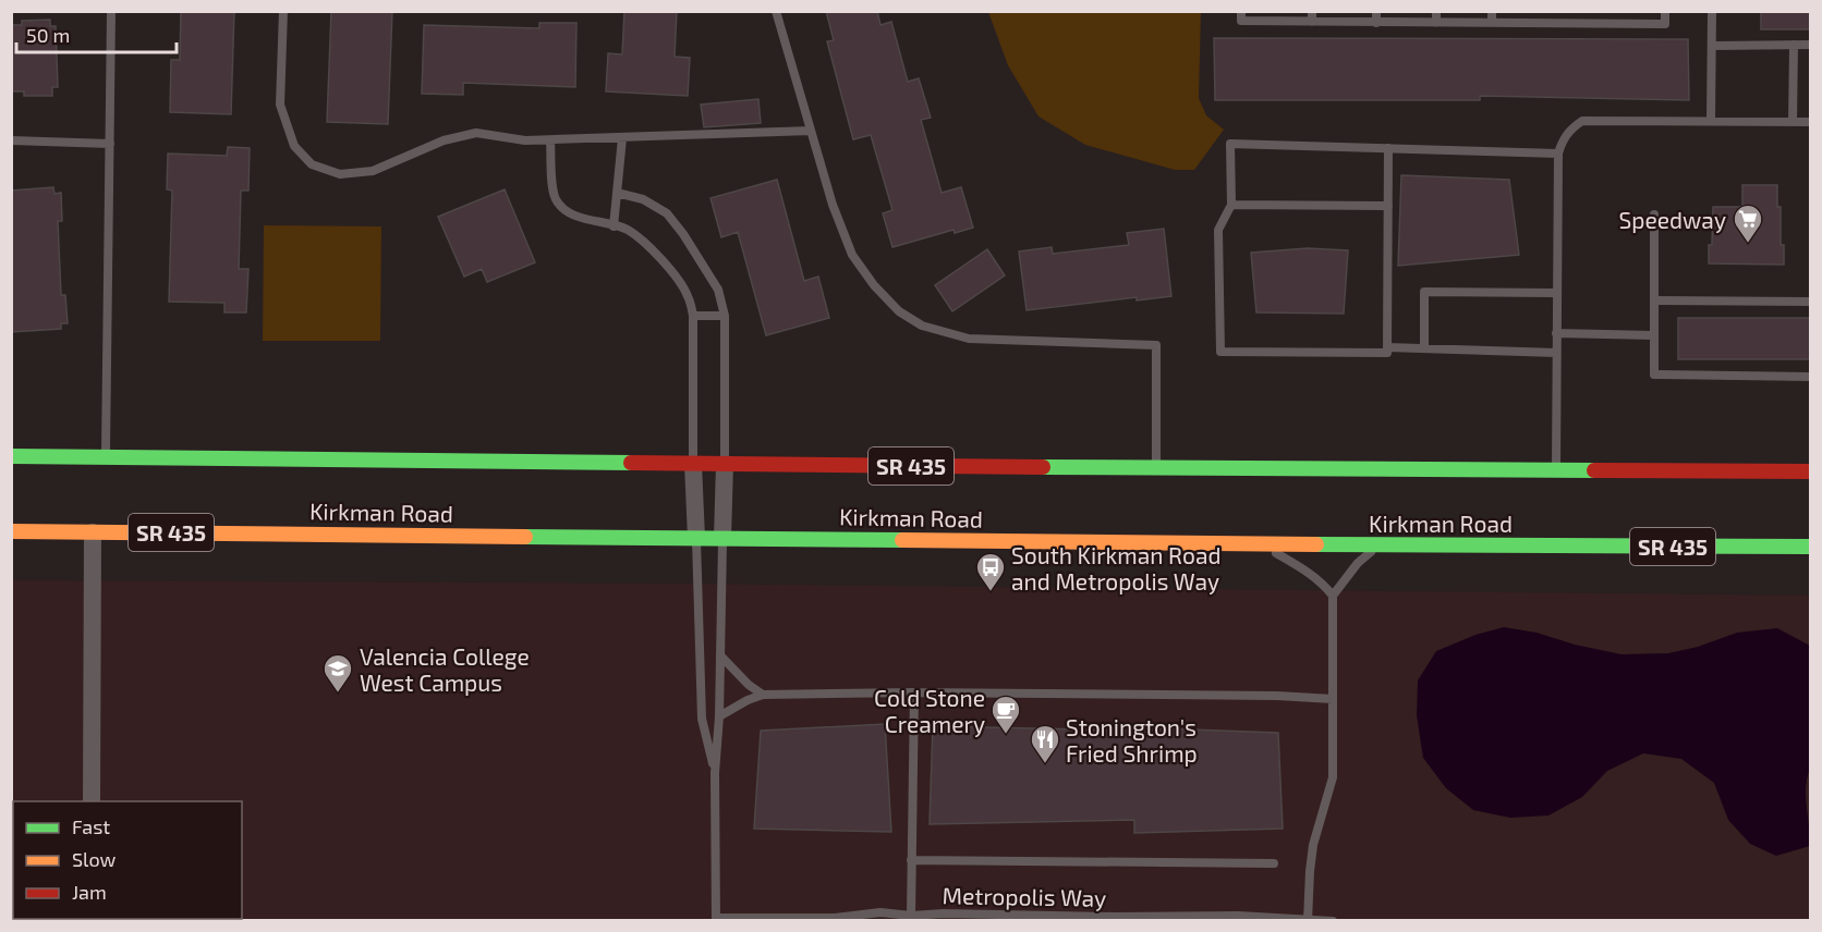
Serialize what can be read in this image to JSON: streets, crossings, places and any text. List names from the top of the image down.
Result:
{
  "streets": {
    "main road": ["SR 435", "Kirkman Road"],
    "lane": ["Metropolis Way"]
  },
  "places": {
    "supermarket": ["Speedway"],
    "bus stop": ["South Kirkman Road and Metropolis Way"],
    "school or university": ["Valencia College West Campus"],
    "cafe": ["Cold Stone Creamery"],
    "restaurant": ["Stonington's Fried Shrimp"]
  },
  "legend": ["Fast", "Slow", "Jam"],
  "scale_bar": "50 m"
}
